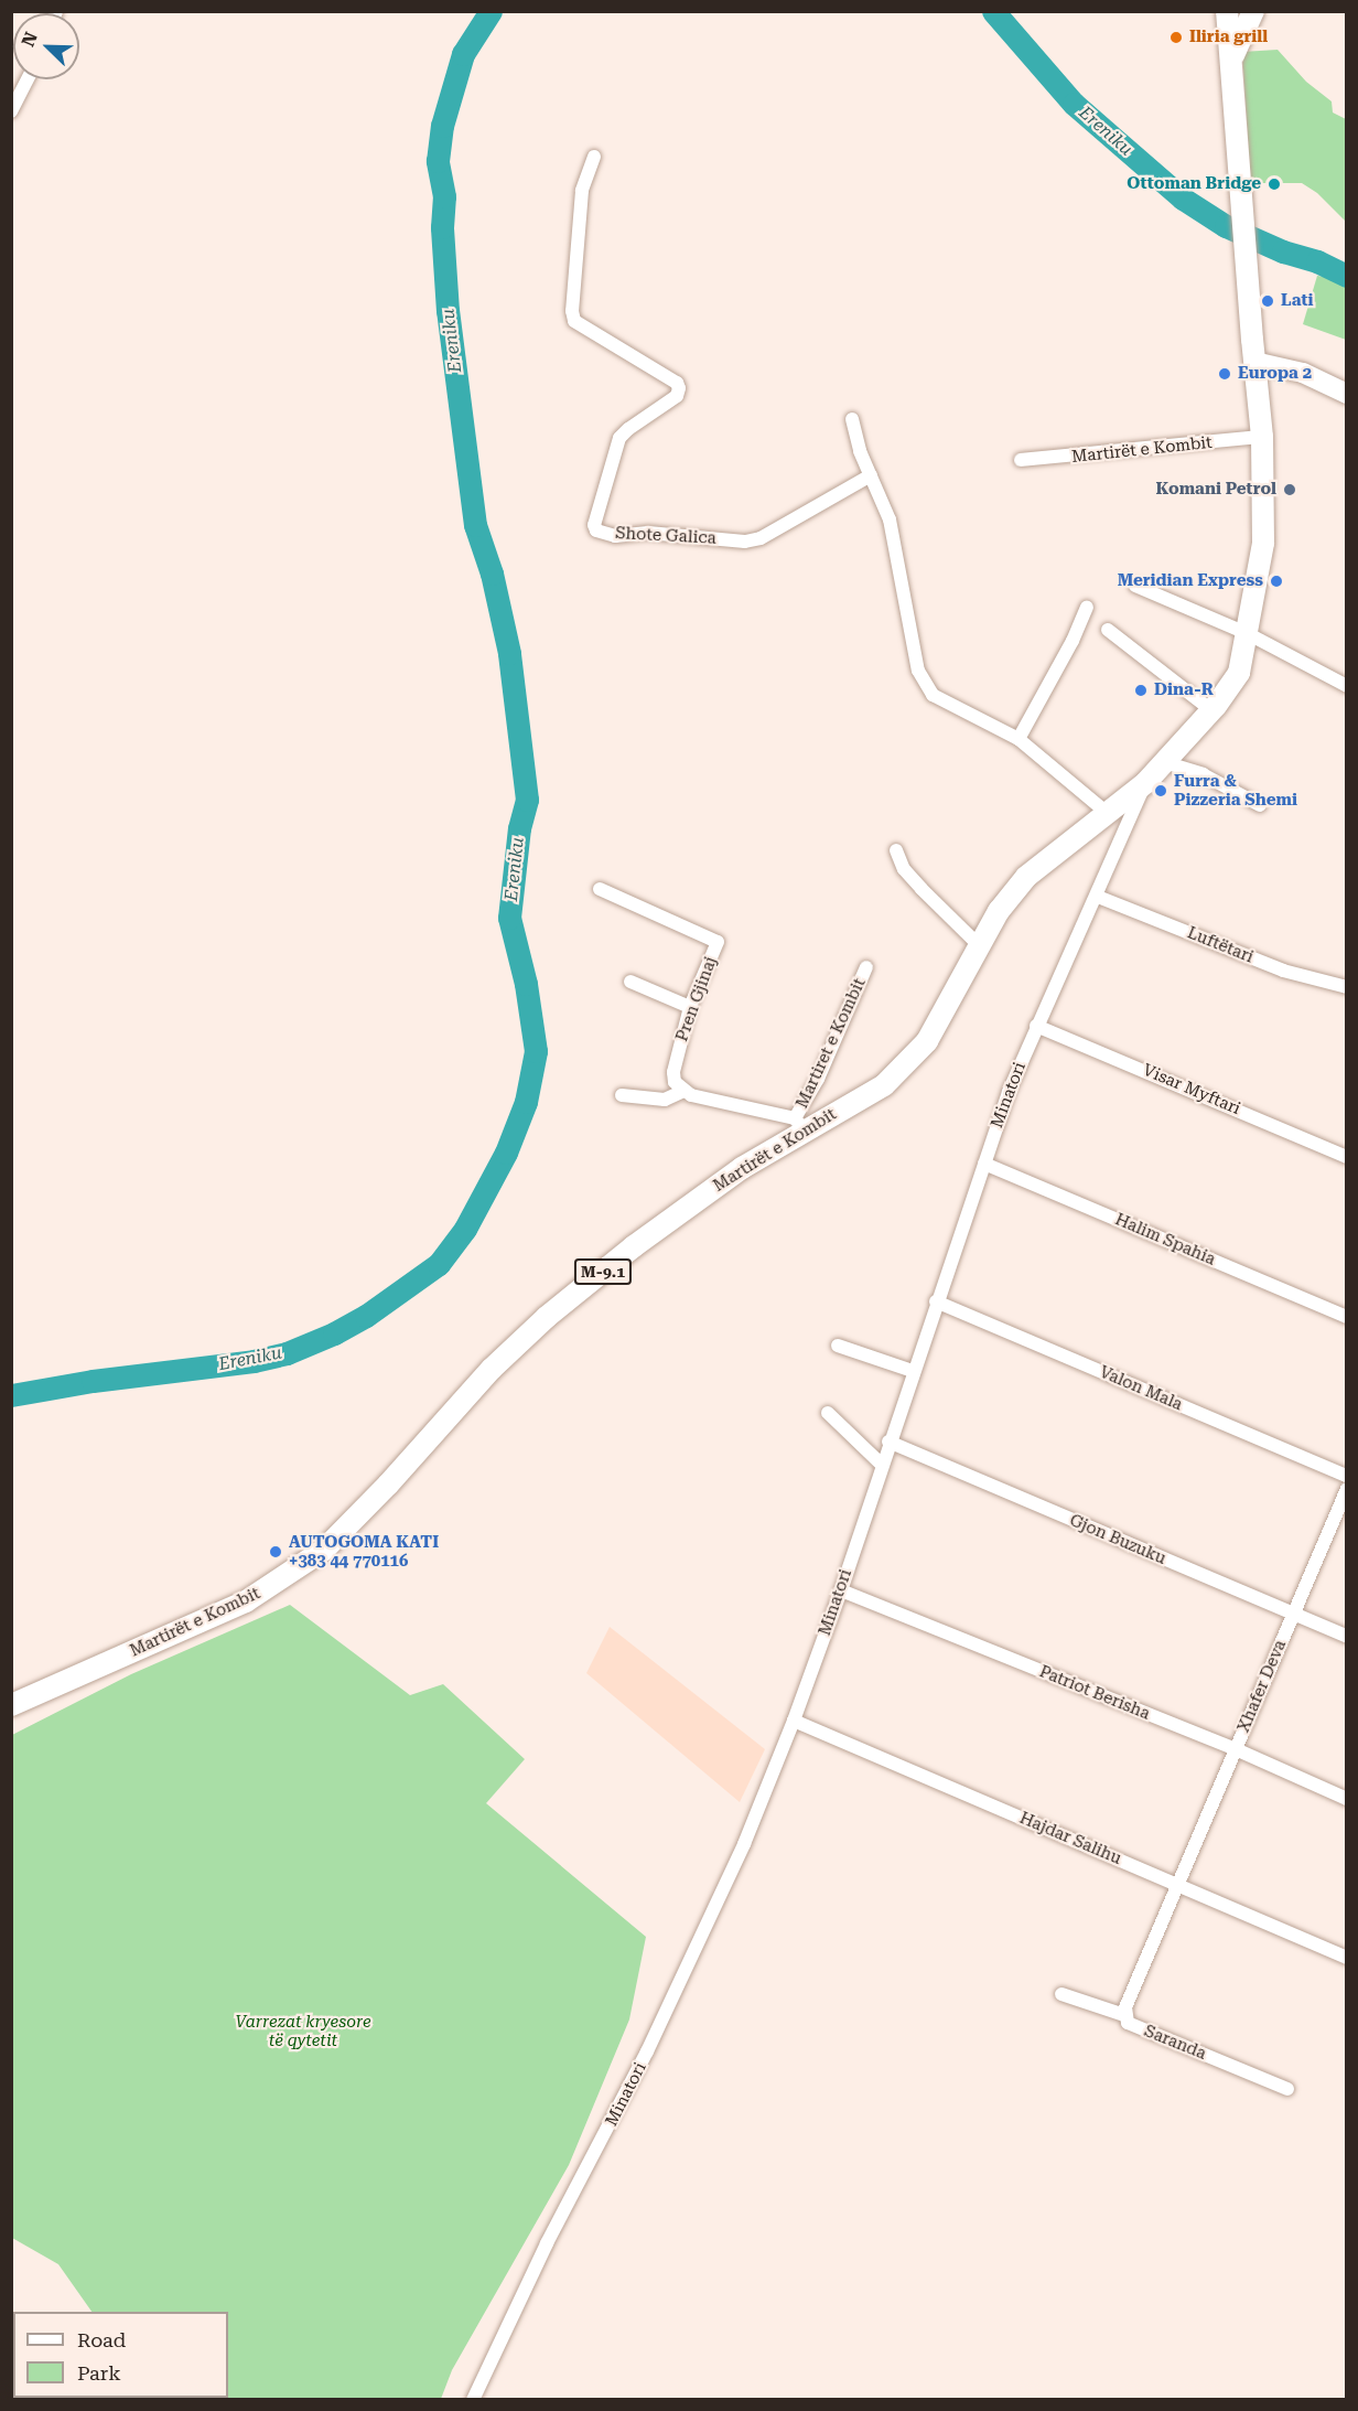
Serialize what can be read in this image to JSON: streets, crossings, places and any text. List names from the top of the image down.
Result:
{
  "streets": {
    "main road": ["Martirët e Kombit", "M-9.1"],
    "street": [
      "Shote Galica",
      "Luftëtari",
      "Pren Gjinaj",
      "Martiret e Kombit",
      "Visar Myftari",
      "Minatori",
      "Halim Spahia",
      "Valon Mala",
      "Gjon Buzuku",
      "Xhafer Deva",
      "Patriot Berisha",
      "Hajdar Salihu",
      "Saranda"
    ]
  },
  "crossings": [
    ["Martirët e Kombit", "Martiret e Kombit"],
    ["Martirët e Kombit", "Minatori"],
    ["Martirët e Kombit", "M-9.1"],
    ["Luftëtari", "Minatori"],
    ["Visar Myftari", "Minatori"],
    ["Minatori", "Halim Spahia"],
    ["Minatori", "Valon Mala"],
    ["Minatori", "Gjon Buzuku"],
    ["Minatori", "Patriot Berisha"],
    ["Minatori", "Hajdar Salihu"],
    ["Gjon Buzuku", "Xhafer Deva"],
    ["Xhafer Deva", "Patriot Berisha"],
    ["Xhafer Deva", "Hajdar Salihu"],
    ["Xhafer Deva", "Saranda"],
    ["Hajdar Salihu", "Saranda"]
  ],
  "water": ["Ereniku"],
  "parks": ["Varrezat kryesore të qytetit"],
  "places": [
    "Iliria grill",
    "Ottoman Bridge",
    "Lati",
    "Europa 2",
    "Komani Petrol",
    "Meridian Express",
    "Dina-R",
    "Furra & Pizzeria Shemi",
    "AUTOGOMA KATI +383 44 770116"
  ],
  "legend": ["Road", "Park"],
  "north": "top left"
}
